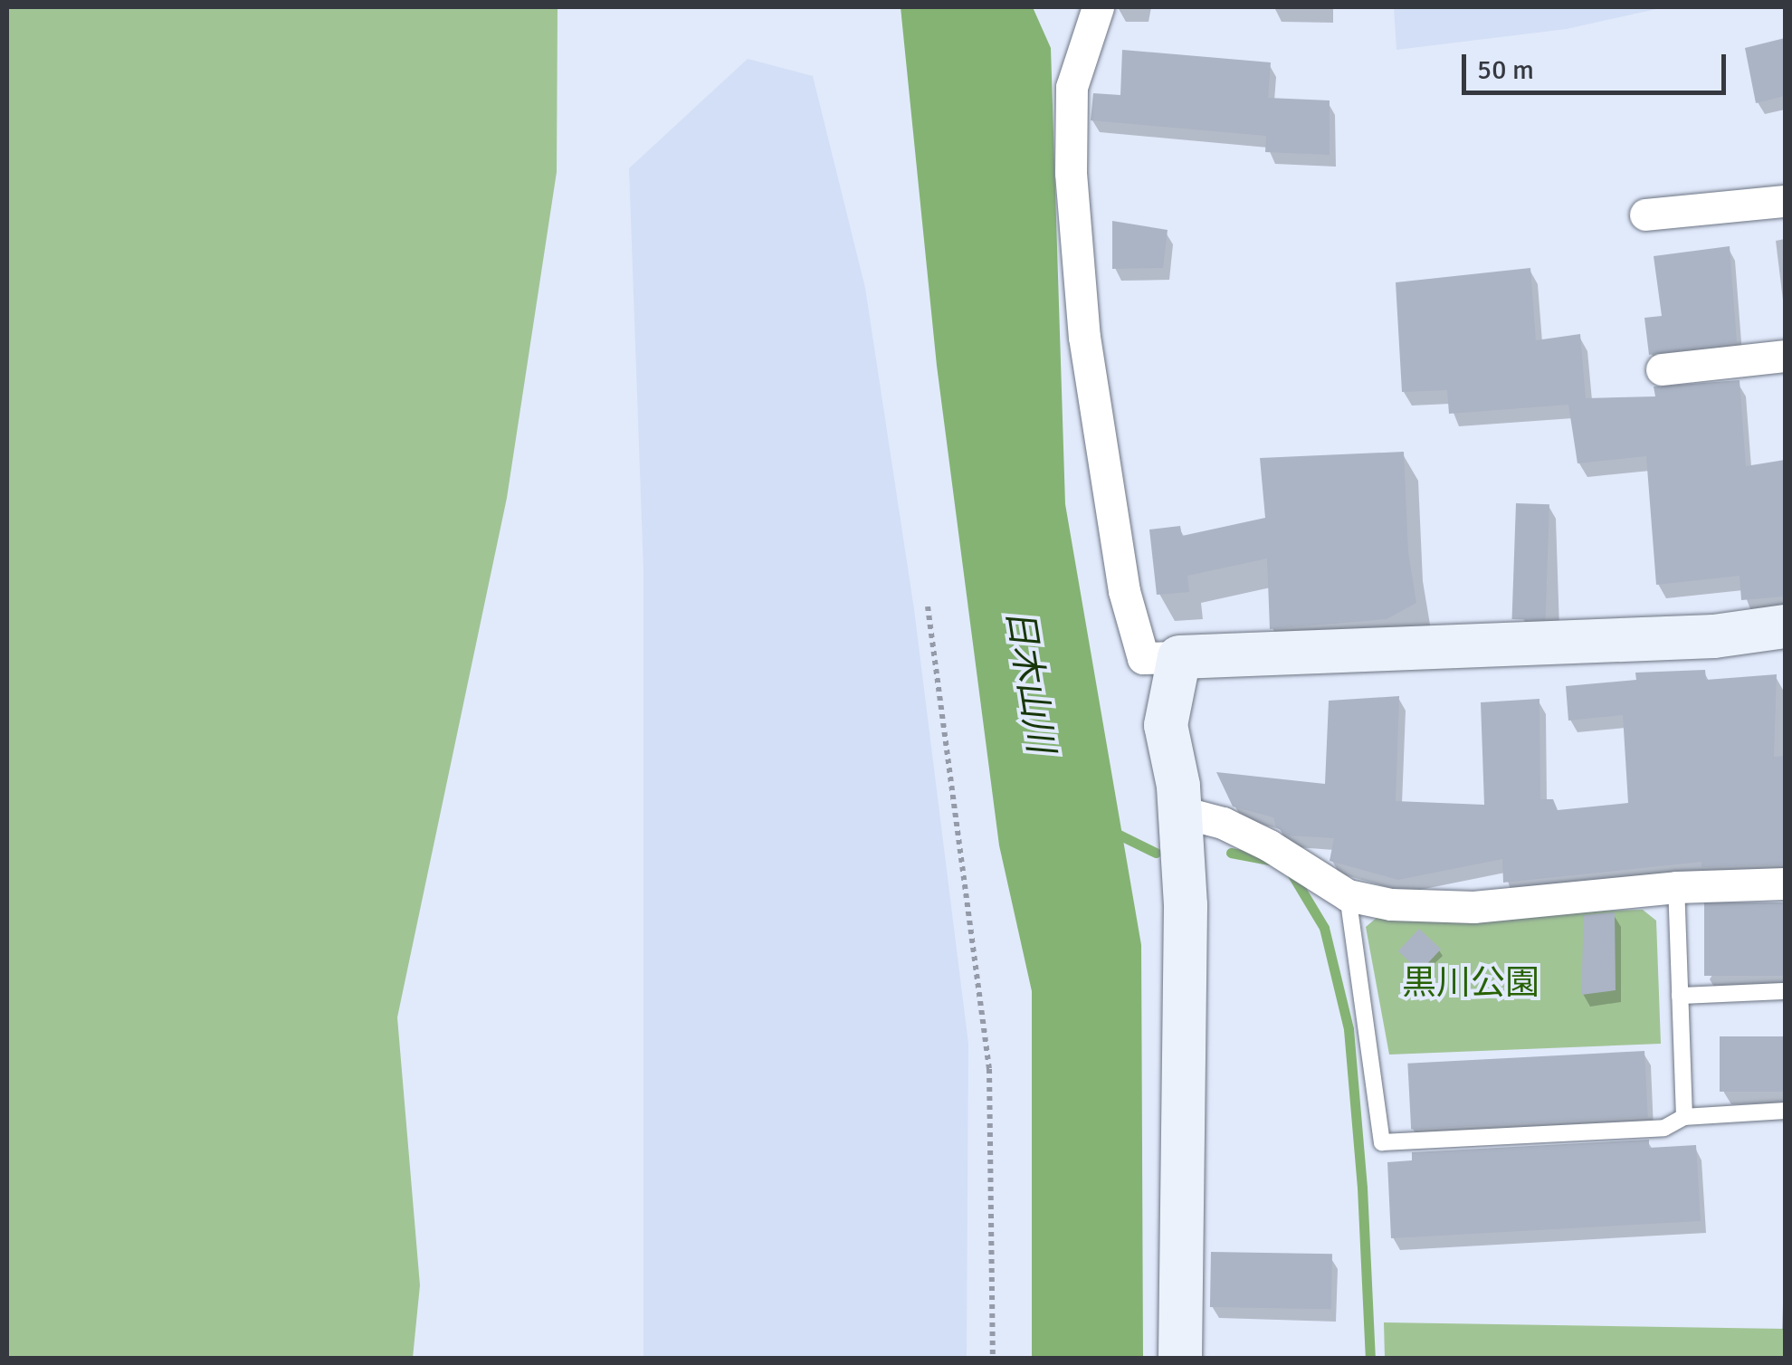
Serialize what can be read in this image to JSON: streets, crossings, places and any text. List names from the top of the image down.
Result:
{
  "water": ["日木山川"],
  "parks": ["黒川公園"],
  "scale_bar": "50 m"
}
